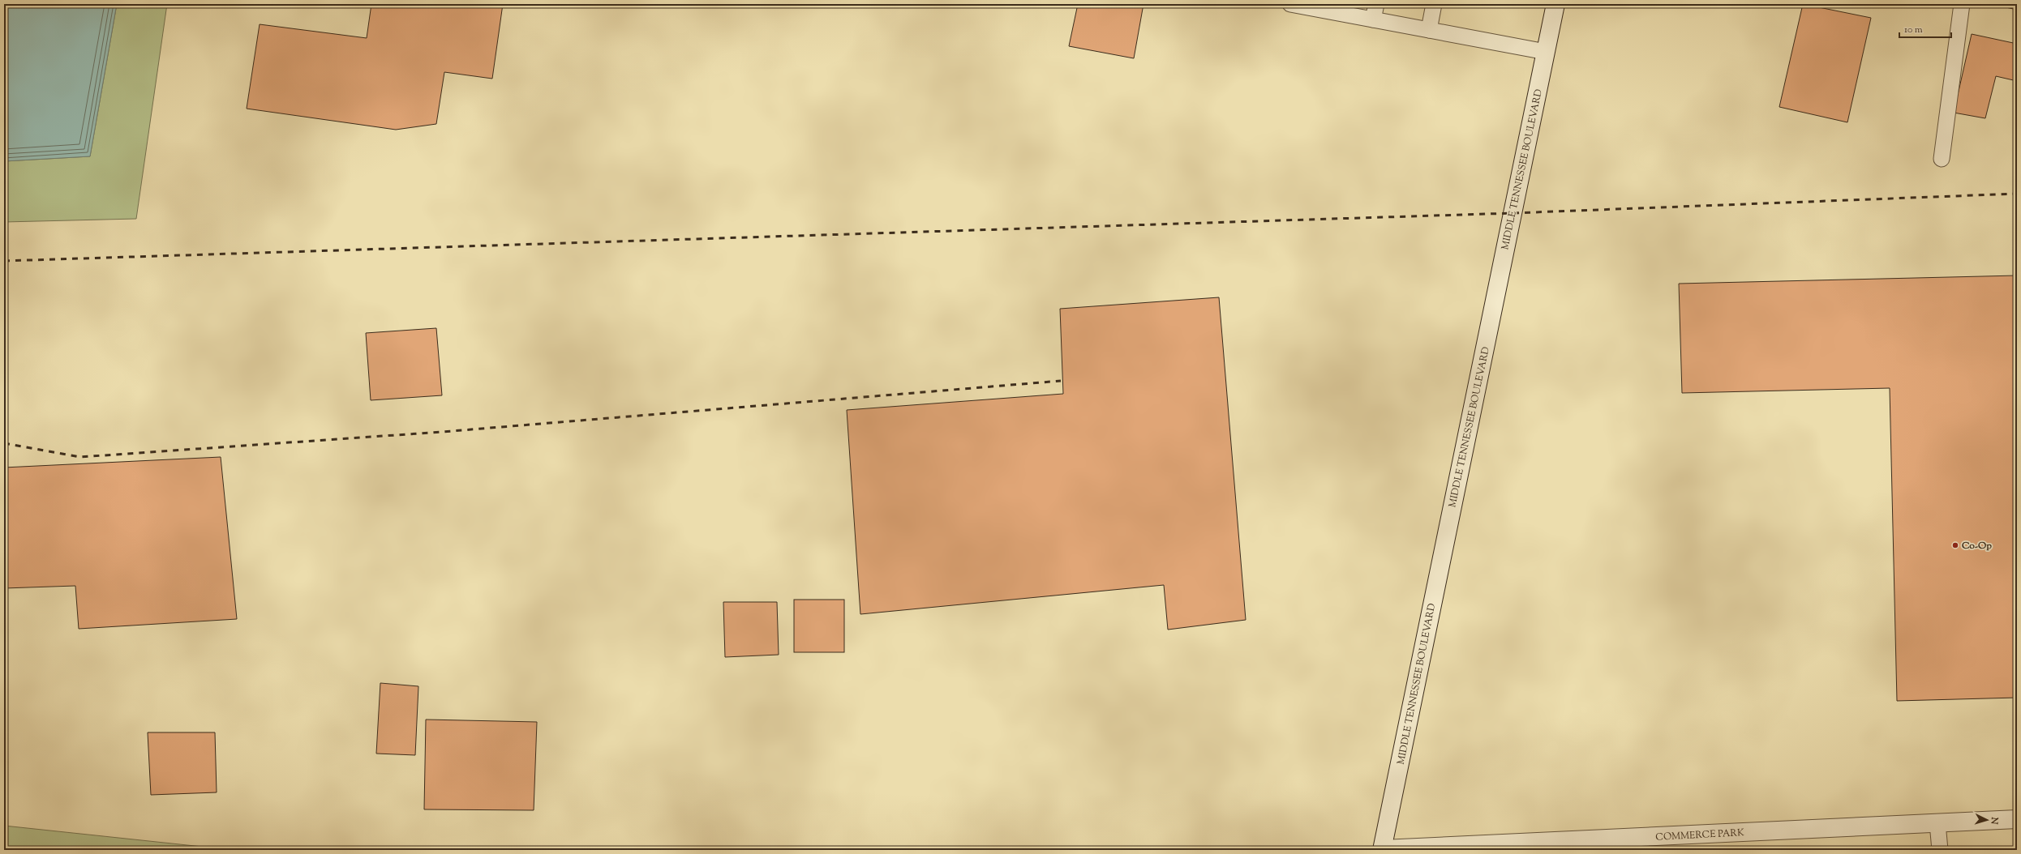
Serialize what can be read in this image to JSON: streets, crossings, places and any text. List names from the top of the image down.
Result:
{
  "streets": {
    "main road": ["MIDDLE TENNESSEE BOULEVARD", "COMMERCE PARK"]
  },
  "crossings": [
    ["MIDDLE TENNESSEE BOULEVARD", "COMMERCE PARK"]
  ],
  "places": ["Co-Op"],
  "scale_bar": "10 m",
  "north": "right"
}
